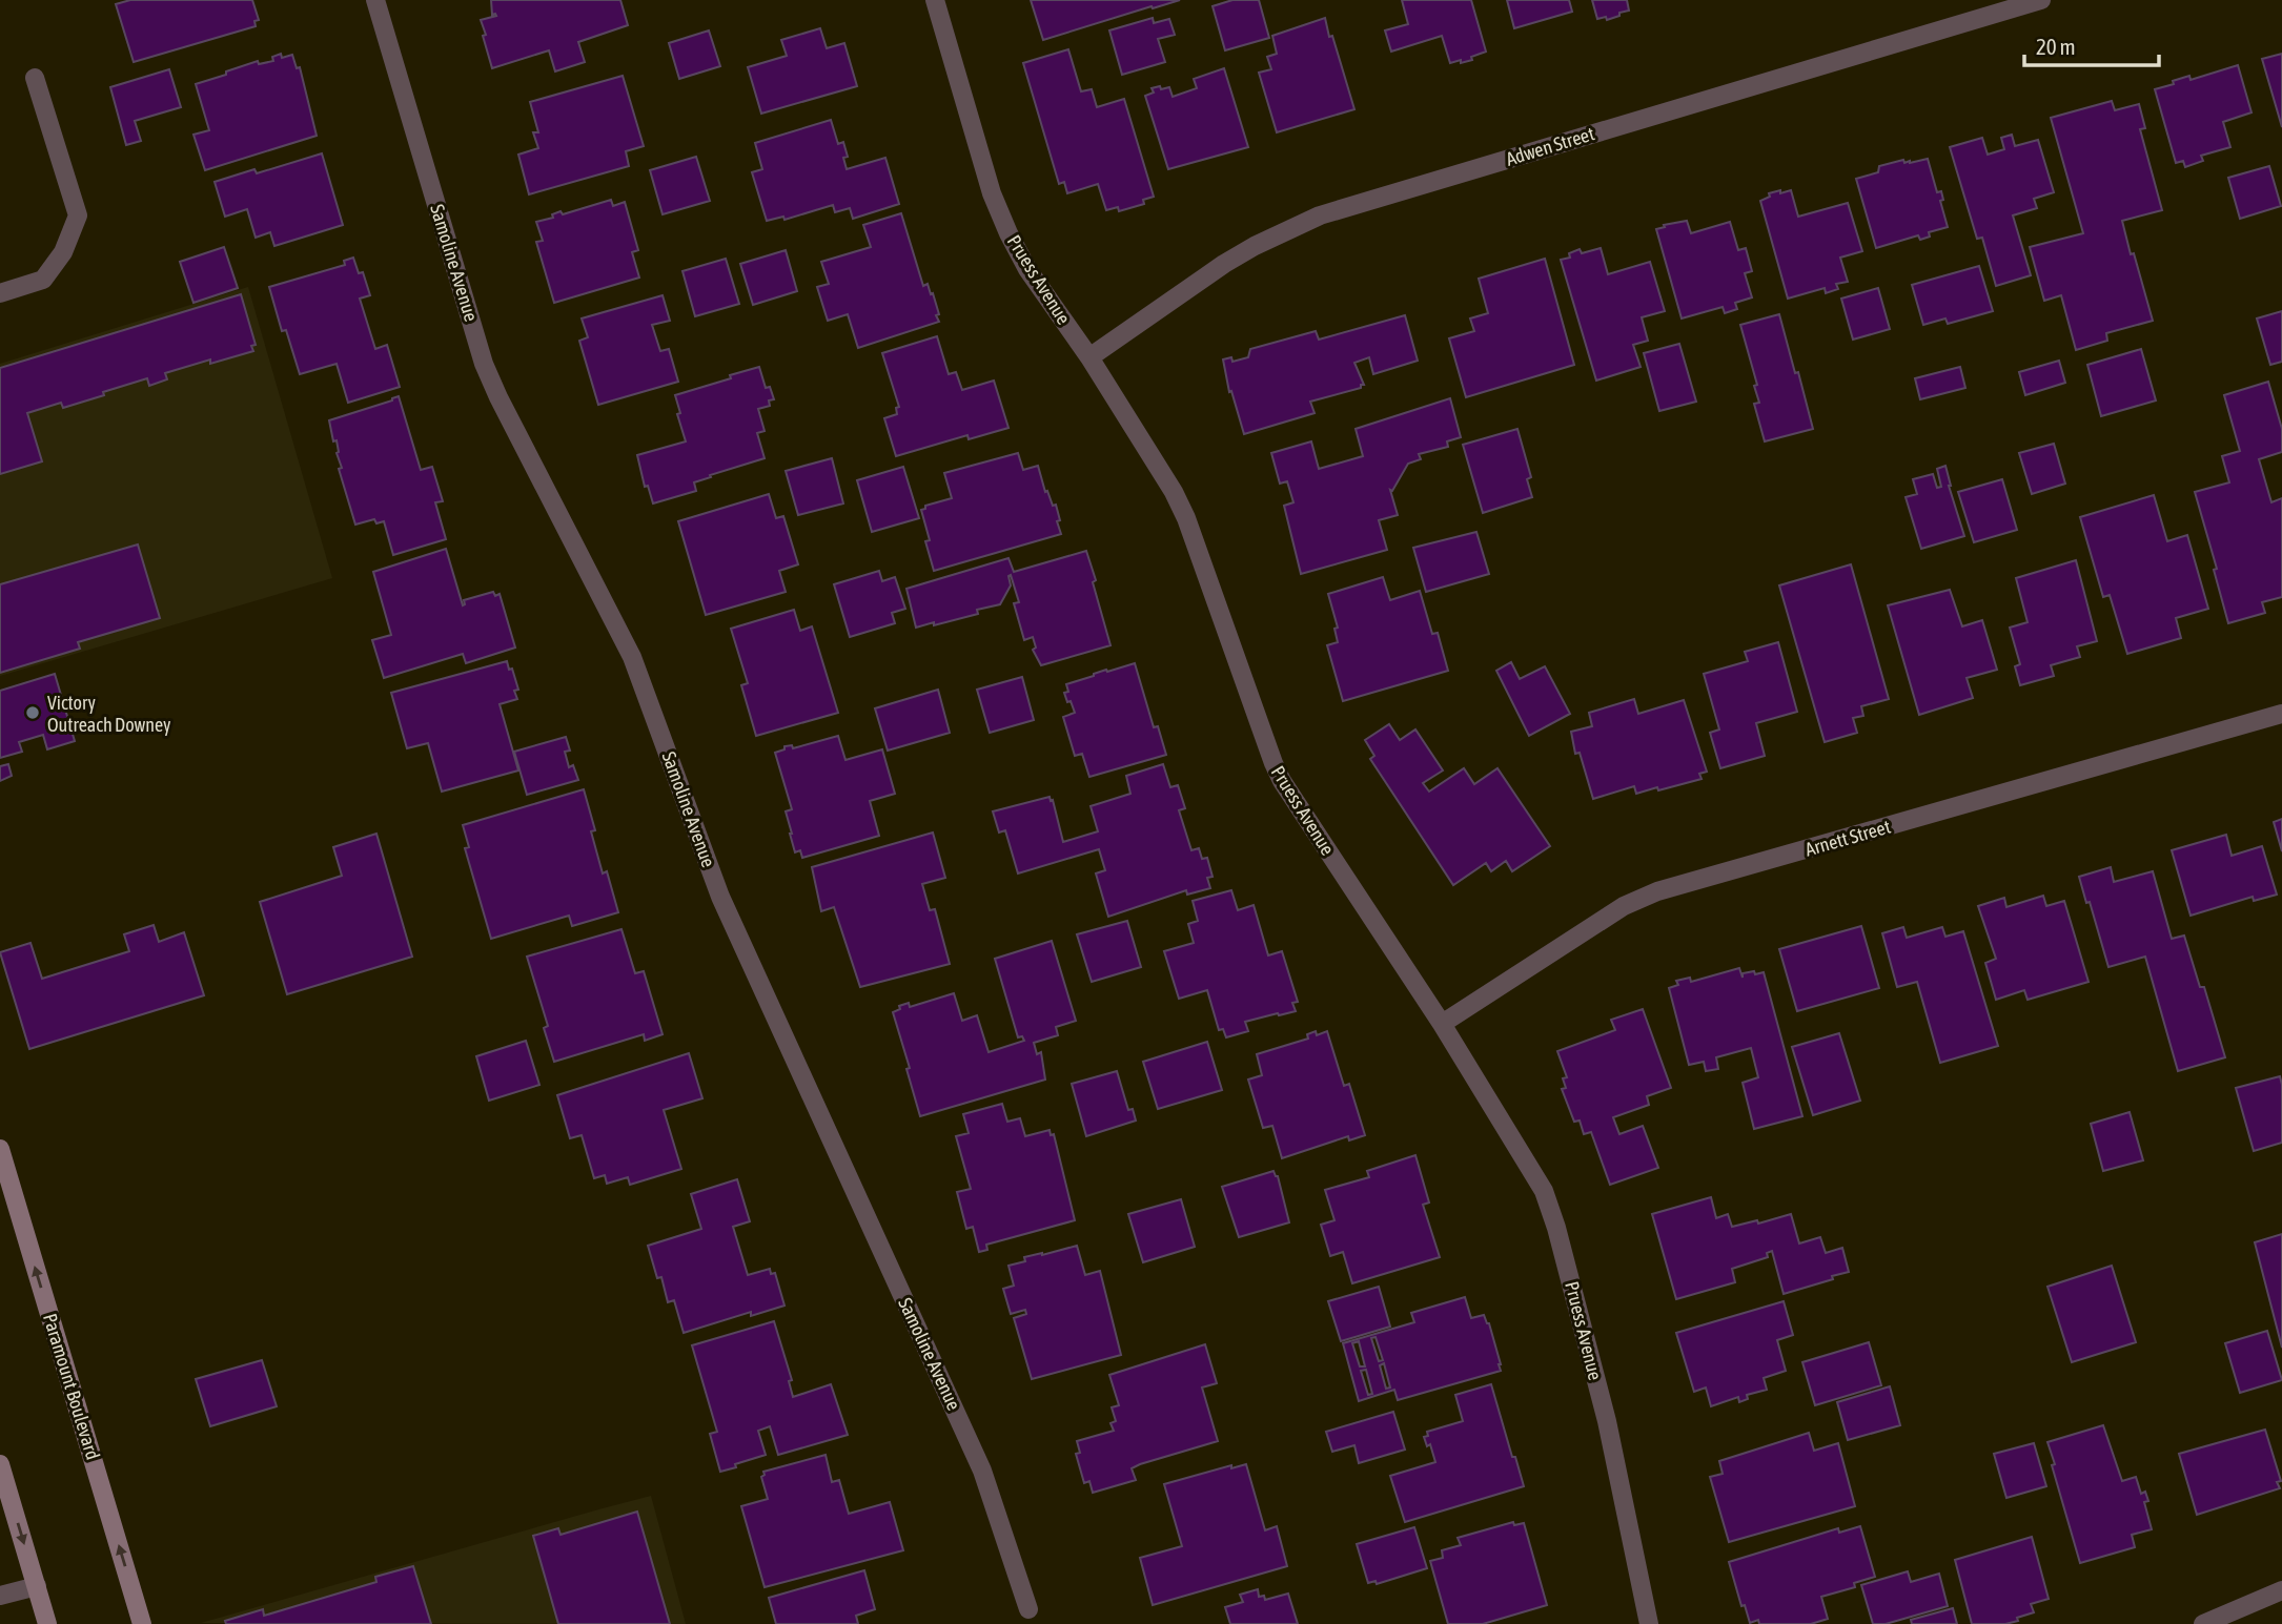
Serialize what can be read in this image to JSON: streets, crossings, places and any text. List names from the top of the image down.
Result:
{
  "streets": {
    "main road": ["Paramount Boulevard"],
    "street": [
      "Adwen Street",
      "Samoline Avenue",
      "Pruess Avenue",
      "Arnett Street"
    ]
  },
  "crossings": [
    ["Adwen Street", "Pruess Avenue"],
    ["Pruess Avenue", "Arnett Street"]
  ],
  "places": ["Victory Outreach Downey"],
  "scale_bar": "20 m"
}
